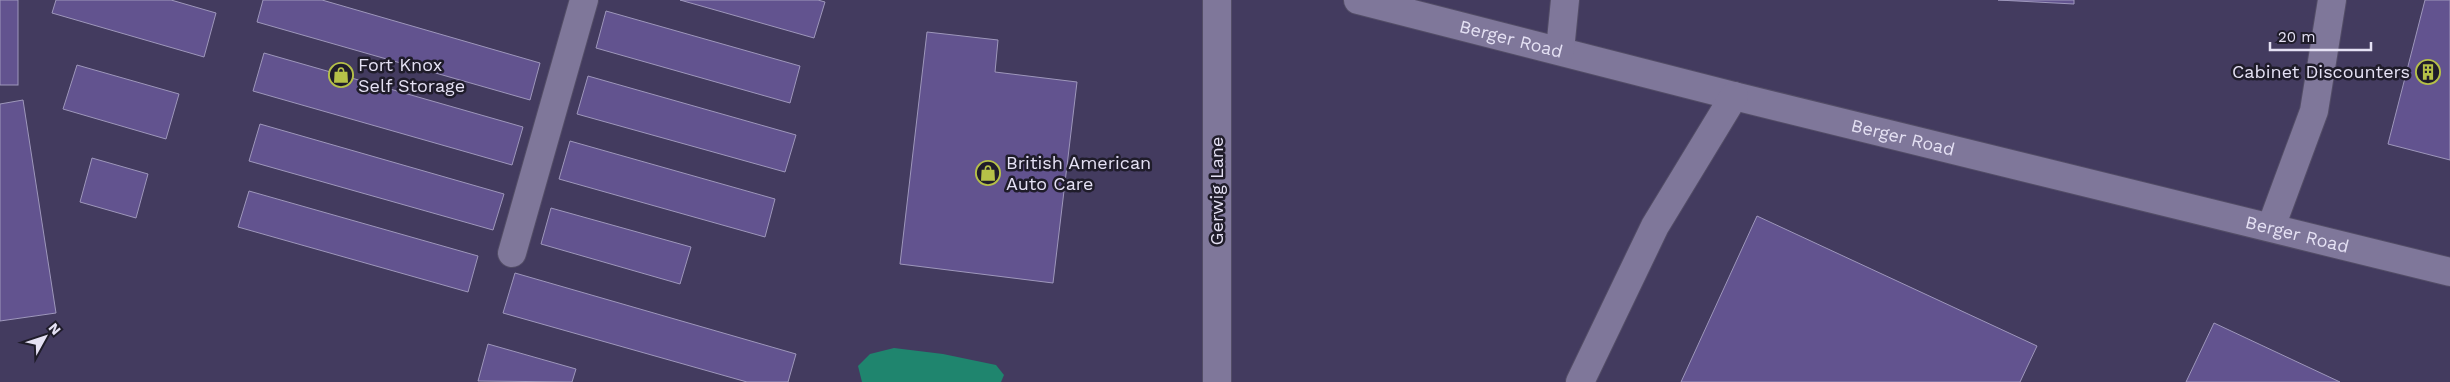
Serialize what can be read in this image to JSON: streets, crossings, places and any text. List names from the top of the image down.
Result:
{
  "streets": {
    "street": ["Berger Road", "Gerwig Lane"]
  },
  "places": {
    "building": ["Cabinet Discounters"],
    "shop": ["Fort Knox Self Storage", "British American Auto Care"]
  },
  "scale_bar": "20 m",
  "north": "top right"
}
